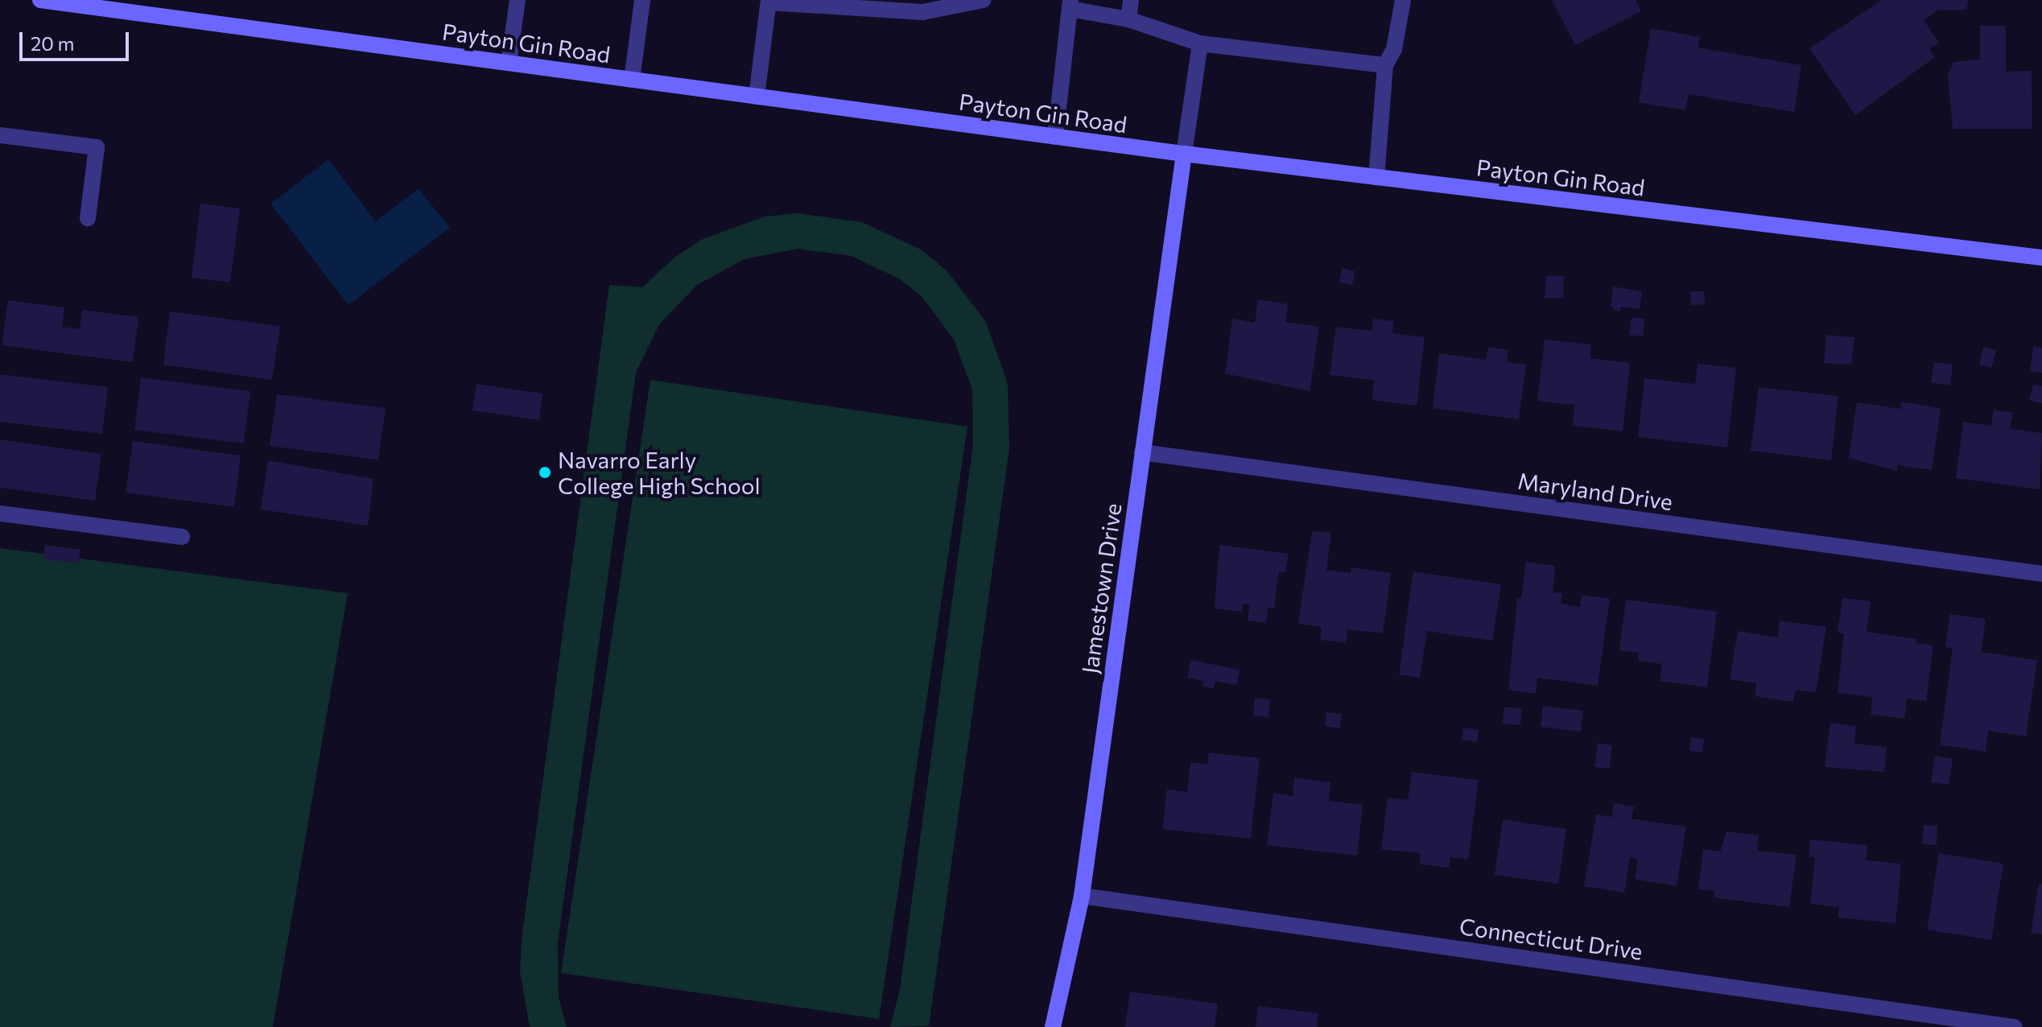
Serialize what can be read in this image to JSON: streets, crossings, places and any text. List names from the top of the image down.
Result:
{
  "streets": {
    "street": [
      "Payton Gin Road",
      "Maryland Drive",
      "Jamestown Drive",
      "Connecticut Drive"
    ]
  },
  "crossings": [
    ["Payton Gin Road", "Jamestown Drive"],
    ["Maryland Drive", "Jamestown Drive"],
    ["Jamestown Drive", "Connecticut Drive"]
  ],
  "places": ["Navarro Early College High School"],
  "scale_bar": "20 m"
}
